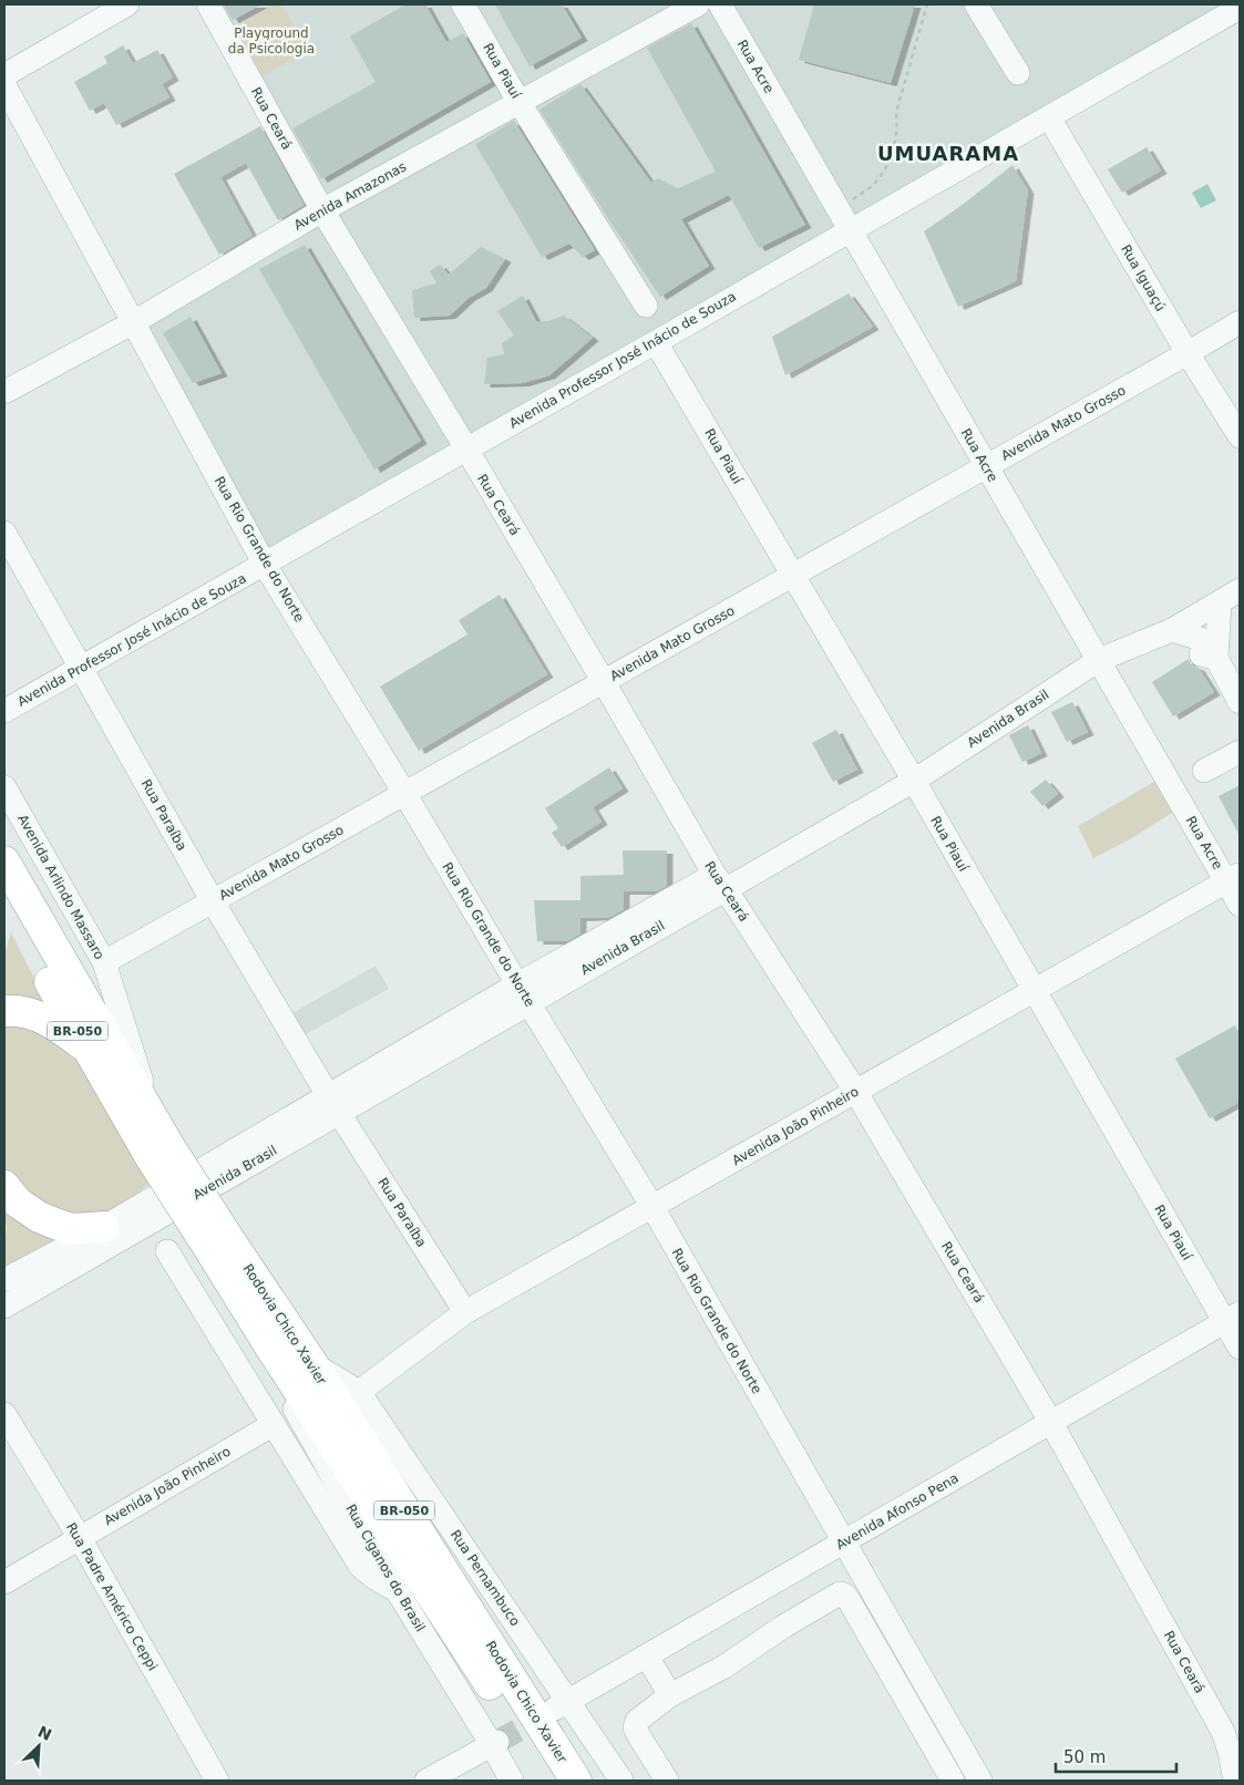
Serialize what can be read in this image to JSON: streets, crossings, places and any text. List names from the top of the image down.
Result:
{
  "streets": {
    "highway": ["BR-050", "Rodovia Chico Xavier"],
    "street": [
      "Rua Acre",
      "Rua Piauí",
      "Rua Ceará",
      "Avenida Amazonas",
      "Rua Iguaçú",
      "Avenida Professor José Inácio de Souza",
      "Avenida Mato Grosso",
      "Rua Rio Grande do Norte",
      "Avenida Brasil",
      "Rua Paraíba",
      "Avenida Arlindo Massaro",
      "Avenida João Pinheiro",
      "Avenida Afonso Pena",
      "Rua Ciganos do Brasil",
      "Rua Pernambuco",
      "Rua Padre Américo Ceppi"
    ]
  },
  "crossings": [
    ["Rua Acre", "Avenida Professor José Inácio de Souza"],
    ["Rua Acre", "Avenida Mato Grosso"],
    ["Rua Acre", "Avenida Brasil"],
    ["Rua Acre", "Avenida João Pinheiro"],
    ["Rua Piauí", "Avenida Amazonas"],
    ["Rua Piauí", "Avenida Professor José Inácio de Souza"],
    ["Rua Piauí", "Avenida Mato Grosso"],
    ["Rua Piauí", "Avenida Brasil"],
    ["Rua Piauí", "Avenida João Pinheiro"],
    ["Rua Piauí", "Avenida Afonso Pena"],
    ["Rua Ceará", "Avenida Amazonas"],
    ["Rua Ceará", "Avenida Professor José Inácio de Souza"],
    ["Rua Ceará", "Avenida Mato Grosso"],
    ["Rua Ceará", "Avenida Brasil"],
    ["Rua Ceará", "Avenida João Pinheiro"],
    ["Rua Ceará", "Avenida Afonso Pena"],
    ["Avenida Amazonas", "Rua Rio Grande do Norte"],
    ["Rua Iguaçú", "Avenida Professor José Inácio de Souza"],
    ["Rua Iguaçú", "Avenida Mato Grosso"],
    ["Avenida Professor José Inácio de Souza", "Rua Rio Grande do Norte"],
    ["Avenida Professor José Inácio de Souza", "Rua Paraíba"],
    ["Avenida Mato Grosso", "Rua Rio Grande do Norte"],
    ["Avenida Mato Grosso", "Rua Paraíba"],
    ["Avenida Mato Grosso", "Avenida Arlindo Massaro"],
    ["Rua Rio Grande do Norte", "Avenida Brasil"],
    ["Rua Rio Grande do Norte", "Avenida João Pinheiro"],
    ["Rua Rio Grande do Norte", "Avenida Afonso Pena"],
    ["Avenida Brasil", "Rua Paraíba"],
    ["Rua Paraíba", "Avenida João Pinheiro"],
    ["Avenida Arlindo Massaro", "Rodovia Chico Xavier"],
    ["Avenida João Pinheiro", "Rua Pernambuco"],
    ["Avenida João Pinheiro", "Rua Padre Américo Ceppi"],
    ["Rodovia Chico Xavier", "Rua Ciganos do Brasil"],
    ["Rodovia Chico Xavier", "Rua Pernambuco"],
    ["Avenida Afonso Pena", "Rua Pernambuco"]
  ],
  "districts": ["UMUARAMA"],
  "parks": ["Playground da Psicologia"],
  "scale_bar": "50 m",
  "north": "top right"
}
